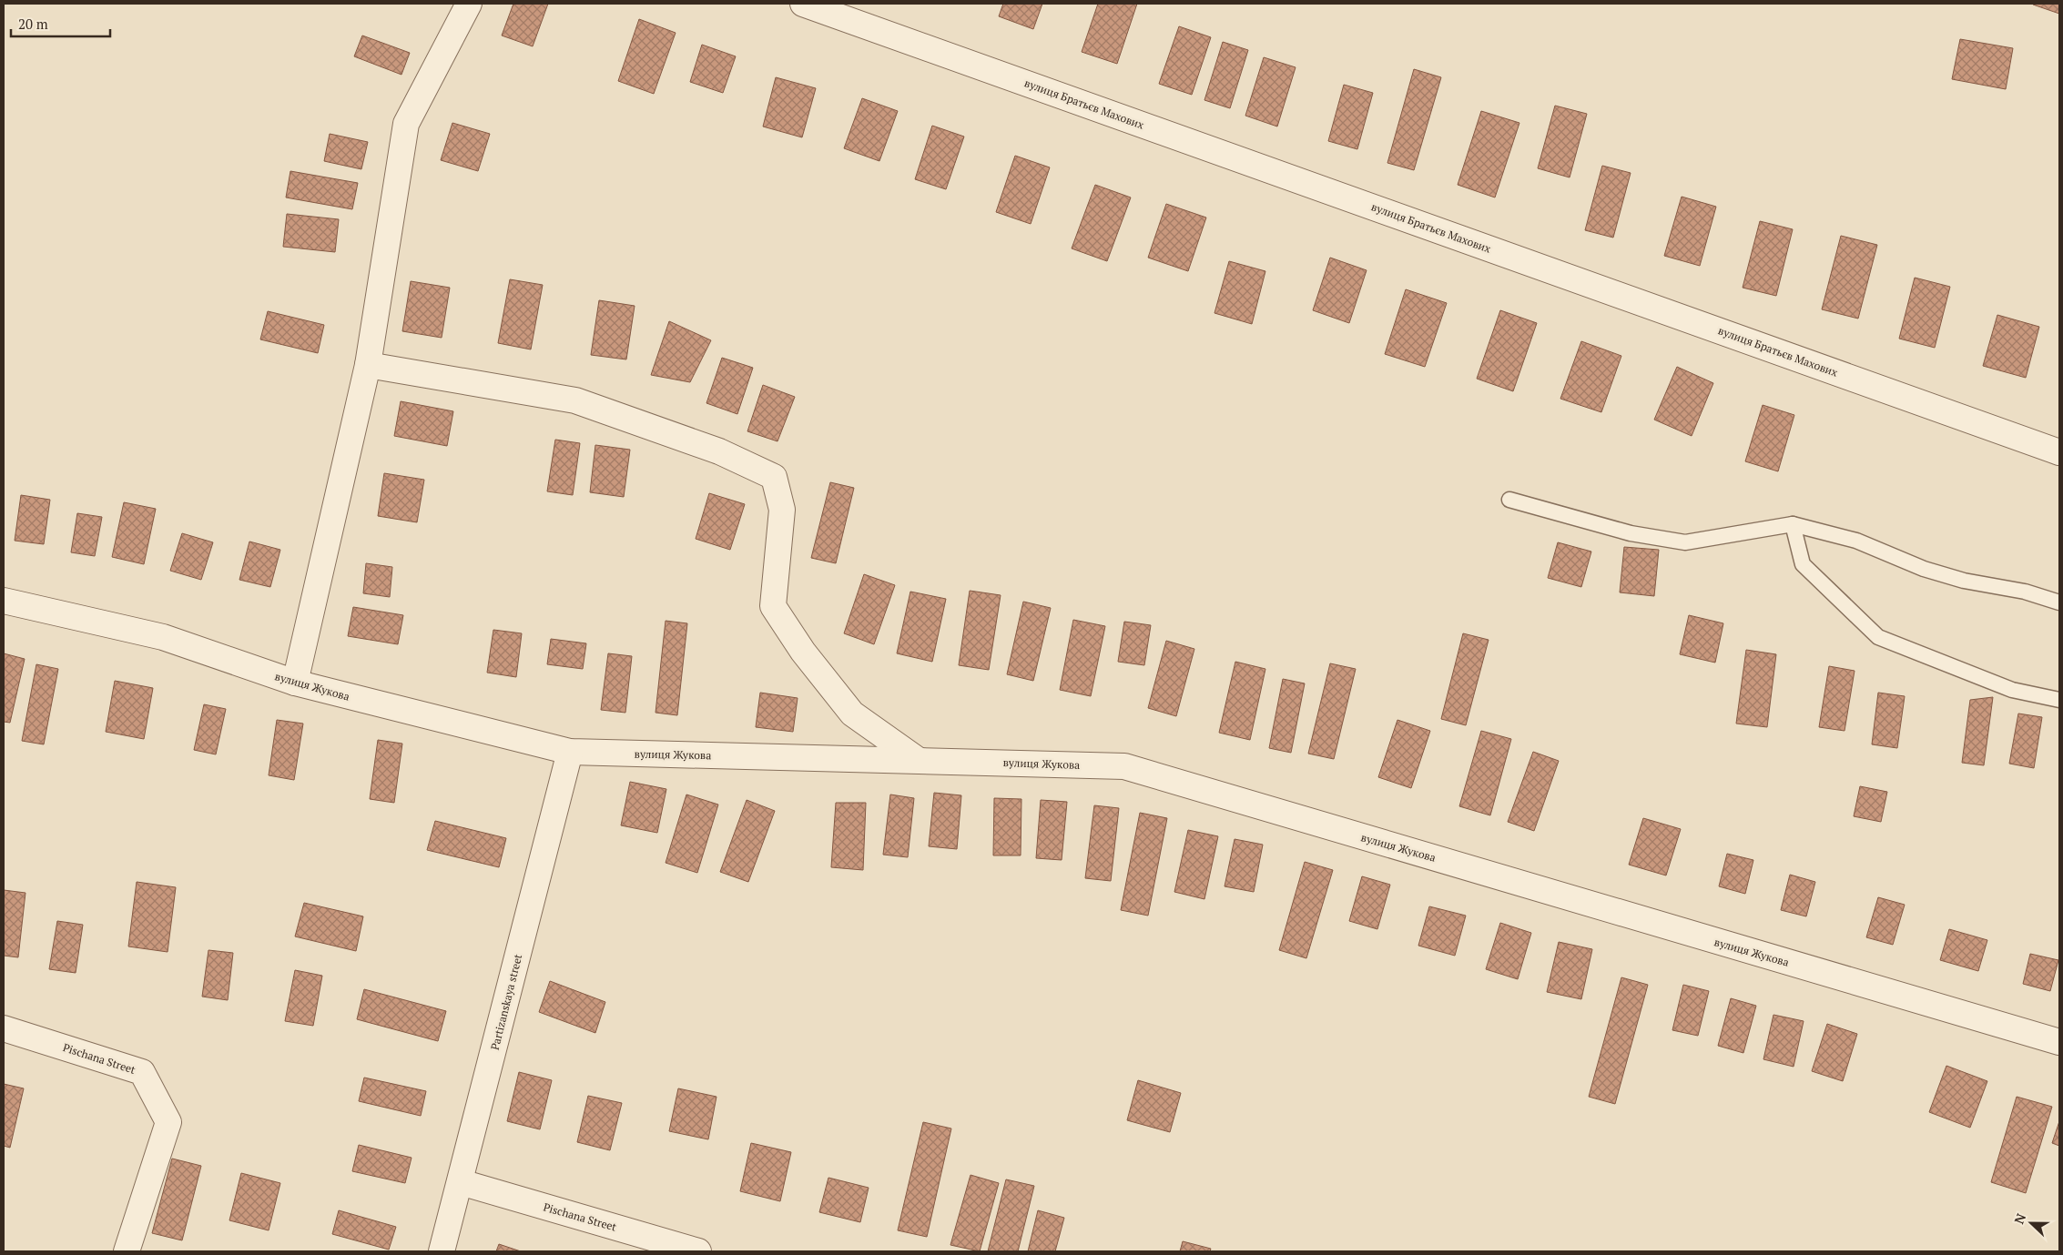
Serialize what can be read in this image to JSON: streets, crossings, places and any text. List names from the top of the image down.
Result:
{
  "streets": {
    "street": [
      "вулиця Братьєв Махових",
      "вулиця Жукова",
      "Partizanskaya street",
      "Pischana Street"
    ]
  },
  "crossings": [
    ["вулиця Жукова", "Partizanskaya street"],
    ["Partizanskaya street", "Pischana Street"]
  ],
  "scale_bar": "20 m",
  "north": "left"
}
